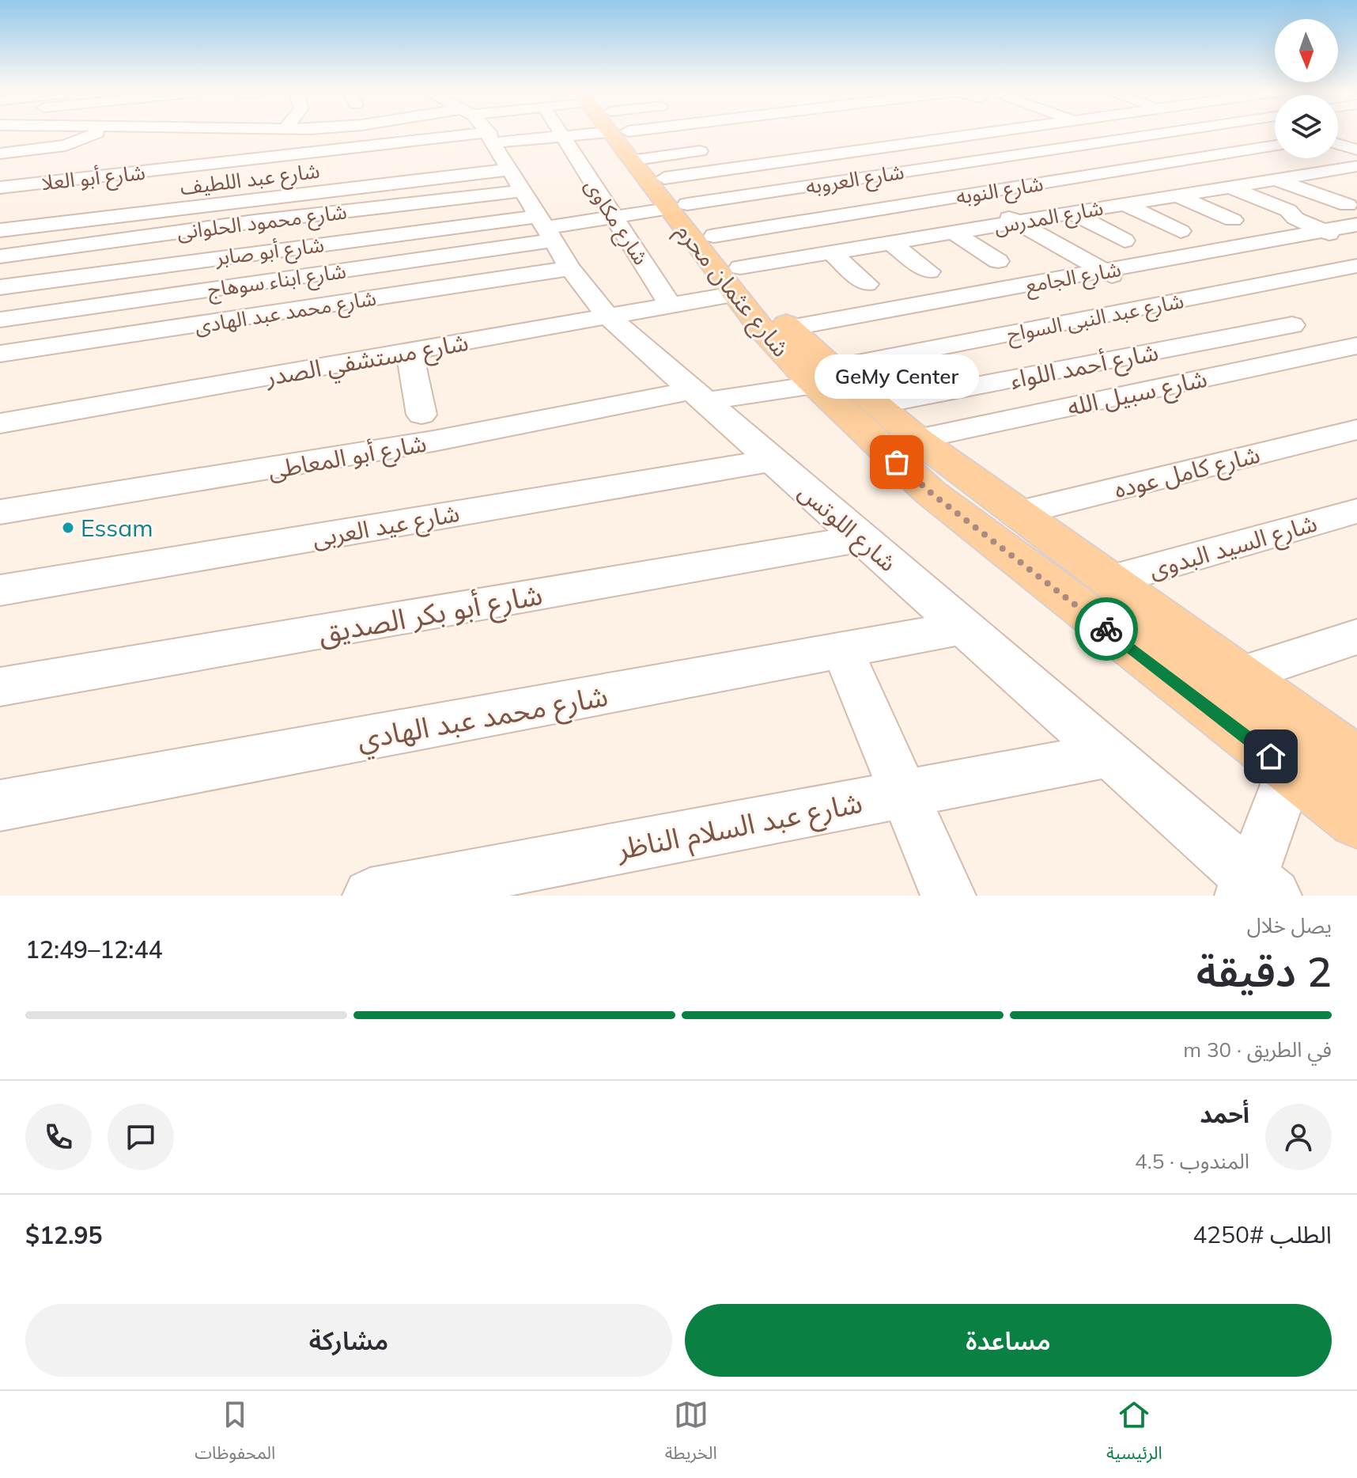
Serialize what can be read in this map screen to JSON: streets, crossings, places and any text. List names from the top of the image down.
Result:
{
  "streets": {
    "main road": ["شارع عثمان محرم"],
    "street": [
      "شارع أبو العلا",
      "شارع العروبه",
      "شارع النوبه",
      "شارع المدرس",
      "شارع محمود الحلوانى",
      "شارع مكاوى",
      "شارع أبو صابر",
      "شارع الجامع",
      "شارع ابناء سوهاج",
      "شارع محمد عبد الهادى",
      "شارع عبد النبى السواح",
      "شارع مستشفي الصدر",
      "شارع أحمد اللواء",
      "شارع سبيل الله",
      "شارع أبو المعاطى",
      "شارع كامل عوده",
      "شارع عيد العربى",
      "شارع اللوتس",
      "شارع السيد البدوى",
      "شارع أبو بكر الصديق",
      "شارع محمد عبد الهادي",
      "شارع عبد السلام الناظر"
    ]
  },
  "crossings": [
    ["شارع أبو العلا", "شارع محمود الحلوانى"],
    ["شارع أبو العلا", "شارع أبو صابر"],
    ["شارع أبو العلا", "شارع ابناء سوهاج"],
    ["شارع أبو العلا", "شارع محمد عبد الهادى"],
    ["شارع أبو العلا", "شارع اللوتس"],
    ["شارع العروبه", "شارع عثمان محرم"],
    ["شارع النوبه", "شارع عثمان محرم"],
    ["شارع المدرس", "شارع عثمان محرم"],
    ["شارع المدرس", "شارع مستشفي الصدر"],
    ["شارع محمود الحلوانى", "شارع أبو صابر"],
    ["شارع محمود الحلوانى", "شارع ابناء سوهاج"],
    ["شارع محمود الحلوانى", "شارع محمد عبد الهادى"],
    ["شارع محمود الحلوانى", "شارع اللوتس"],
    ["شارع مكاوى", "شارع مستشفي الصدر"],
    ["شارع أبو صابر", "شارع ابناء سوهاج"],
    ["شارع أبو صابر", "شارع محمد عبد الهادى"],
    ["شارع أبو صابر", "شارع اللوتس"],
    ["شارع الجامع", "شارع عثمان محرم"],
    ["شارع ابناء سوهاج", "شارع محمد عبد الهادى"],
    ["شارع ابناء سوهاج", "شارع اللوتس"],
    ["شارع عثمان محرم", "شارع عبد النبى السواح"],
    ["شارع عثمان محرم", "شارع مستشفي الصدر"],
    ["شارع عثمان محرم", "شارع أحمد اللواء"],
    ["شارع عثمان محرم", "شارع سبيل الله"],
    ["شارع عثمان محرم", "شارع كامل عوده"],
    ["شارع عثمان محرم", "شارع السيد البدوى"],
    ["شارع محمد عبد الهادى", "شارع اللوتس"],
    ["شارع عبد النبى السواح", "شارع أبو المعاطى"],
    ["شارع عبد النبى السواح", "شارع اللوتس"],
    ["شارع مستشفي الصدر", "شارع اللوتس"],
    ["شارع أبو المعاطى", "شارع اللوتس"],
    ["شارع عيد العربى", "شارع اللوتس"],
    ["شارع اللوتس", "شارع أبو بكر الصديق"],
    ["شارع اللوتس", "شارع محمد عبد الهادي"],
    ["شارع اللوتس", "شارع عبد السلام الناظر"]
  ],
  "places": ["GeMy Center", "Essam"],
  "north": "bottom",
  "page": {
    "bubble": "GeMy Center",
    "heading": ["2 دقيقة", "يصل خلال", "12:44–12:49"],
    "panel": [
      "أحمد",
      "المندوب · 4.5",
      "الطلب #4250",
      "$12.95"
    ],
    "bar": "في الطريق · 30 m",
    "buttons": ["مساعدة", "مشاركة"],
    "tabs": ["الرئيسية", "الخريطة", "المحفوظات"]
  }
}
